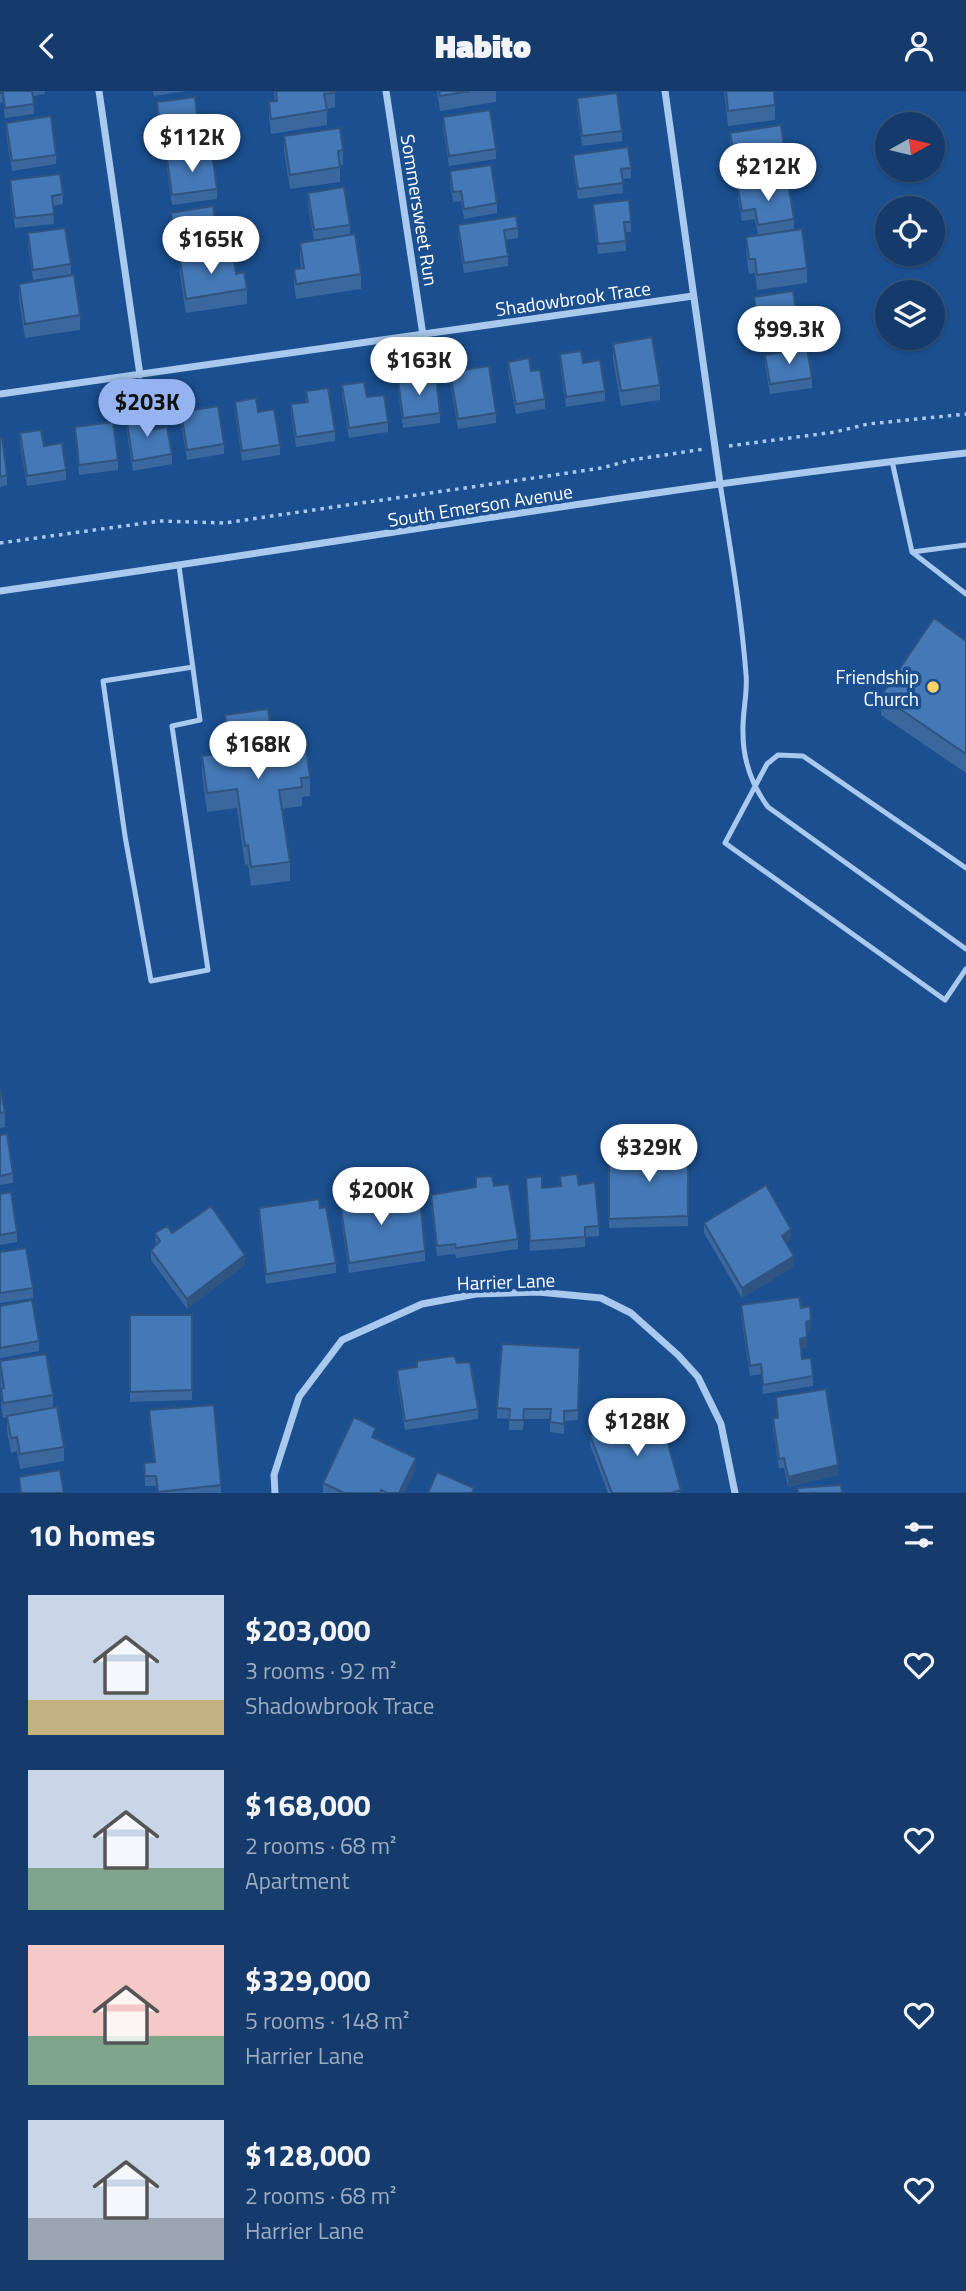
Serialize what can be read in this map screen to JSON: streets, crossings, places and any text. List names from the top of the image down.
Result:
{
  "streets": {
    "street": [
      "Sommersweet Run",
      "Shadowbrook Trace",
      "South Emerson Avenue",
      "Harrier Lane"
    ]
  },
  "crossings": [
    ["Sommersweet Run", "Shadowbrook Trace"]
  ],
  "places": ["Friendship Church"],
  "north": "right",
  "page": {
    "header": "Habito",
    "price": [
      "$112K",
      "$212K",
      "$165K",
      "$99.3K",
      "$163K",
      "$203K",
      "$168K",
      "$329K",
      "$200K",
      "$128K"
    ],
    "heading": "10 homes",
    "list": [
      {
        "name": "$203,000",
        "note": "3 rooms · 92 m² · Shadowbrook Trace"
      },
      {
        "name": "$168,000",
        "note": "2 rooms · 68 m² · Apartment"
      },
      {
        "name": "$329,000",
        "note": "5 rooms · 148 m² · Harrier Lane"
      },
      {
        "name": "$128,000",
        "note": "2 rooms · 68 m² · Harrier Lane"
      }
    ]
  }
}
